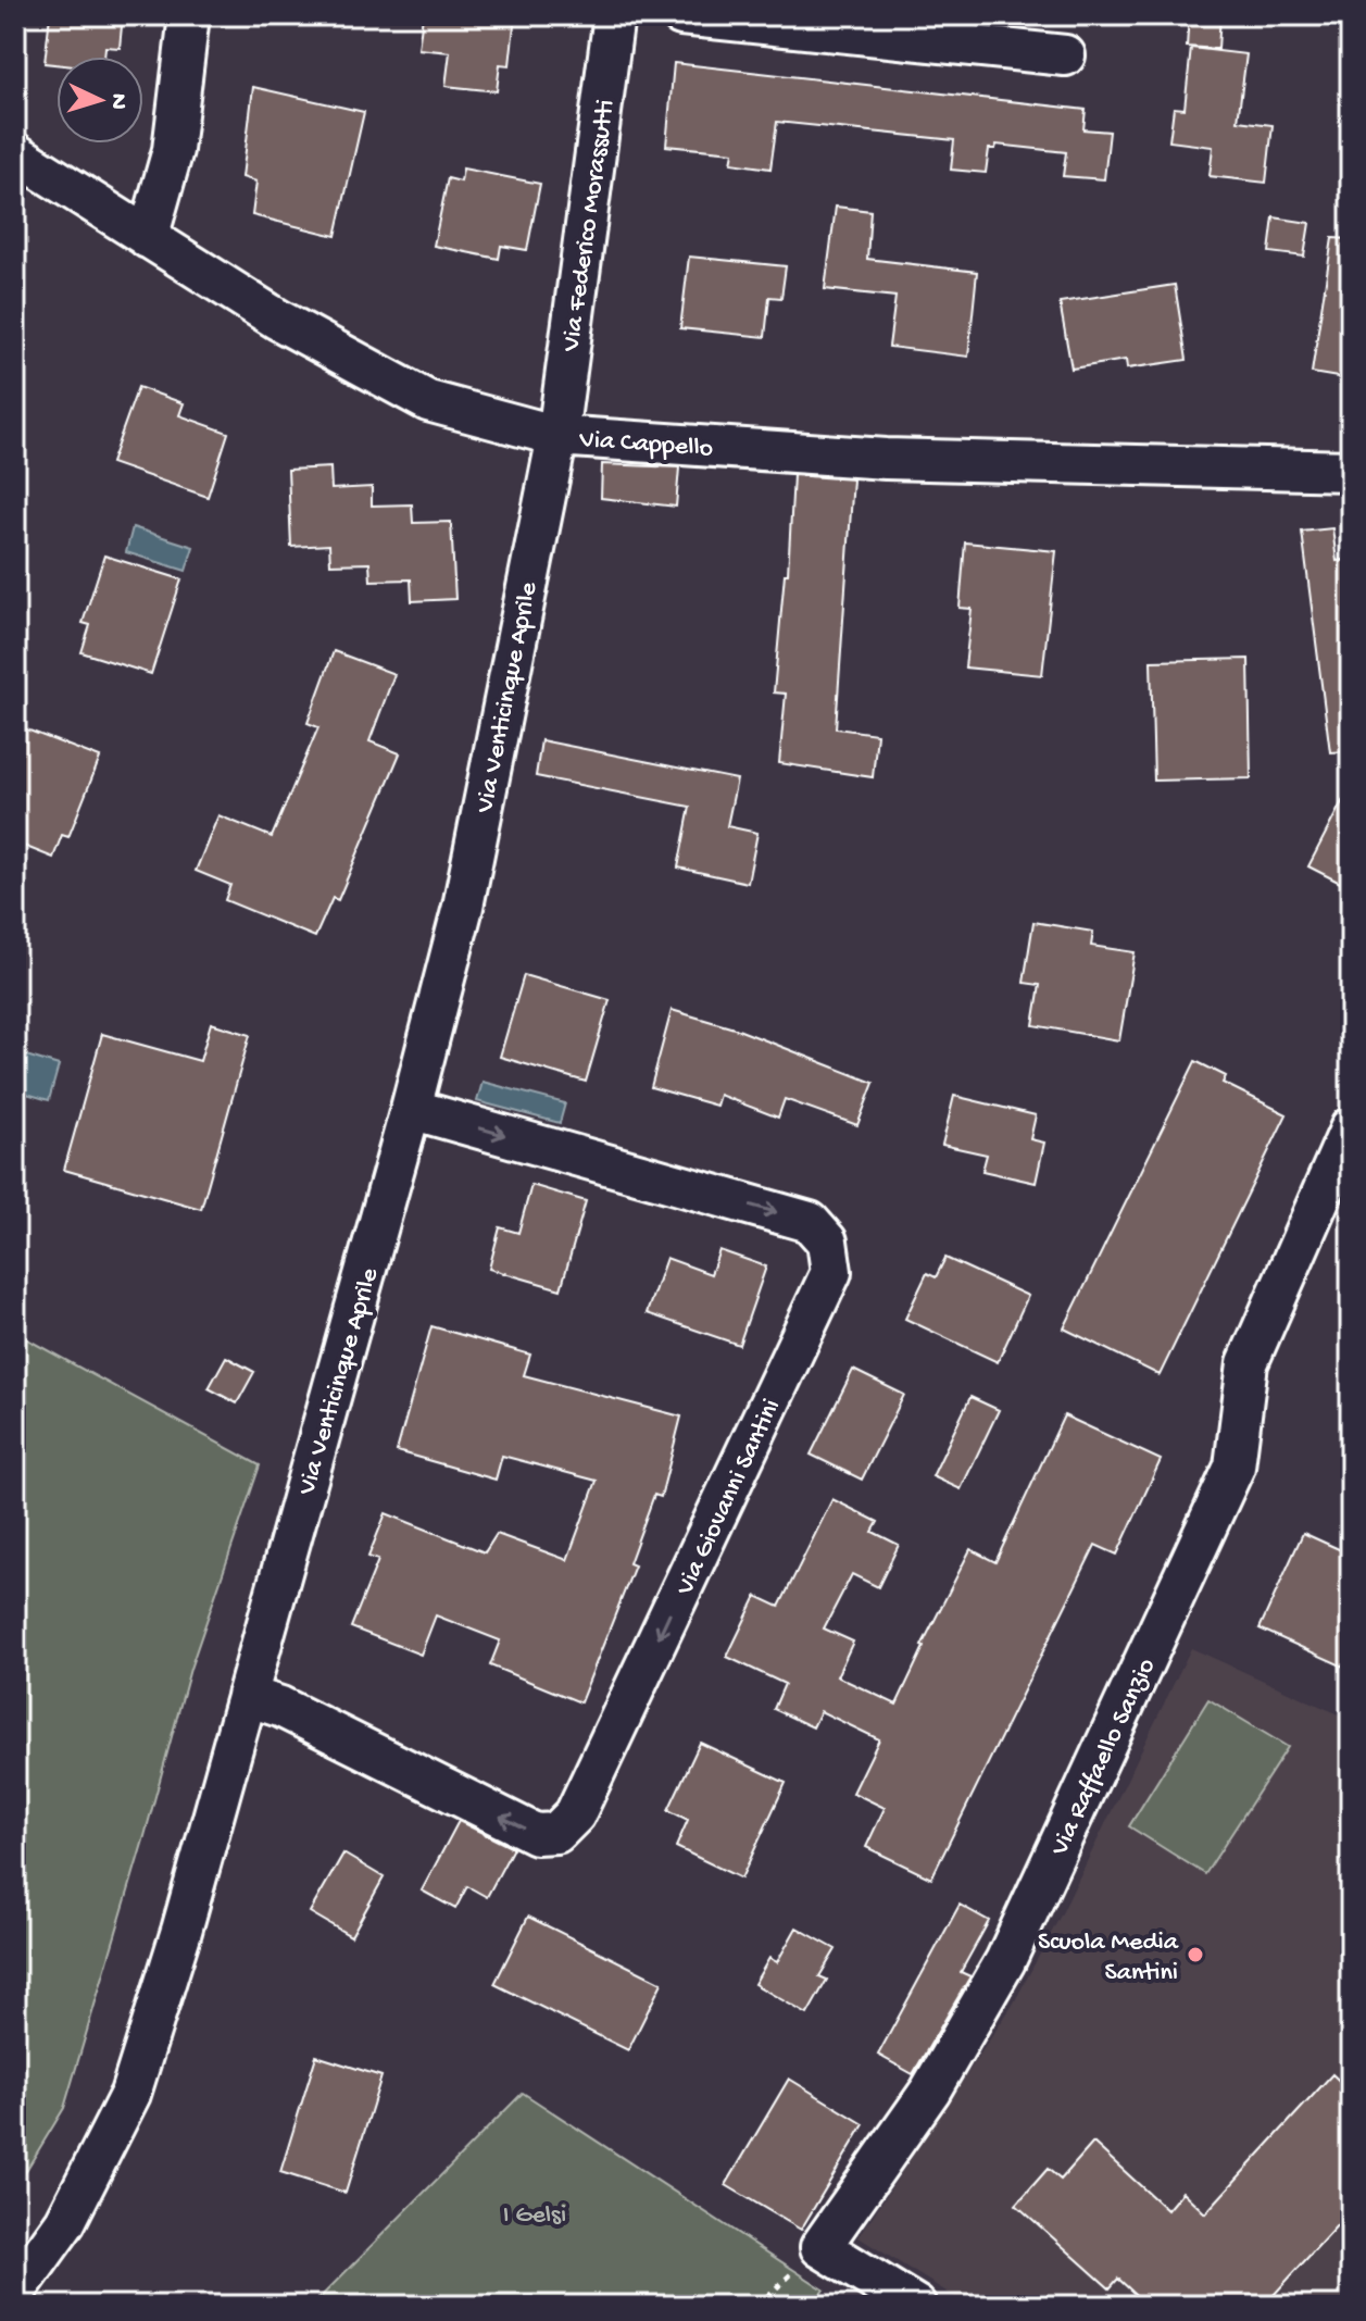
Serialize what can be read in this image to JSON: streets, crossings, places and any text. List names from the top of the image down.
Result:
{
  "streets": {
    "street": [
      "Via Federico Morassutti",
      "Via Cappello",
      "Via Venticinque Aprile",
      "Via Giovanni Santini",
      "Via Raffaello Sanzio"
    ]
  },
  "crossings": [
    ["Via Federico Morassutti", "Via Cappello"],
    ["Via Federico Morassutti", "Via Venticinque Aprile"],
    ["Via Cappello", "Via Venticinque Aprile"],
    ["Via Venticinque Aprile", "Via Giovanni Santini"]
  ],
  "parks": ["I Gelsi"],
  "places": ["Scuola Media Santini"],
  "north": "right"
}
